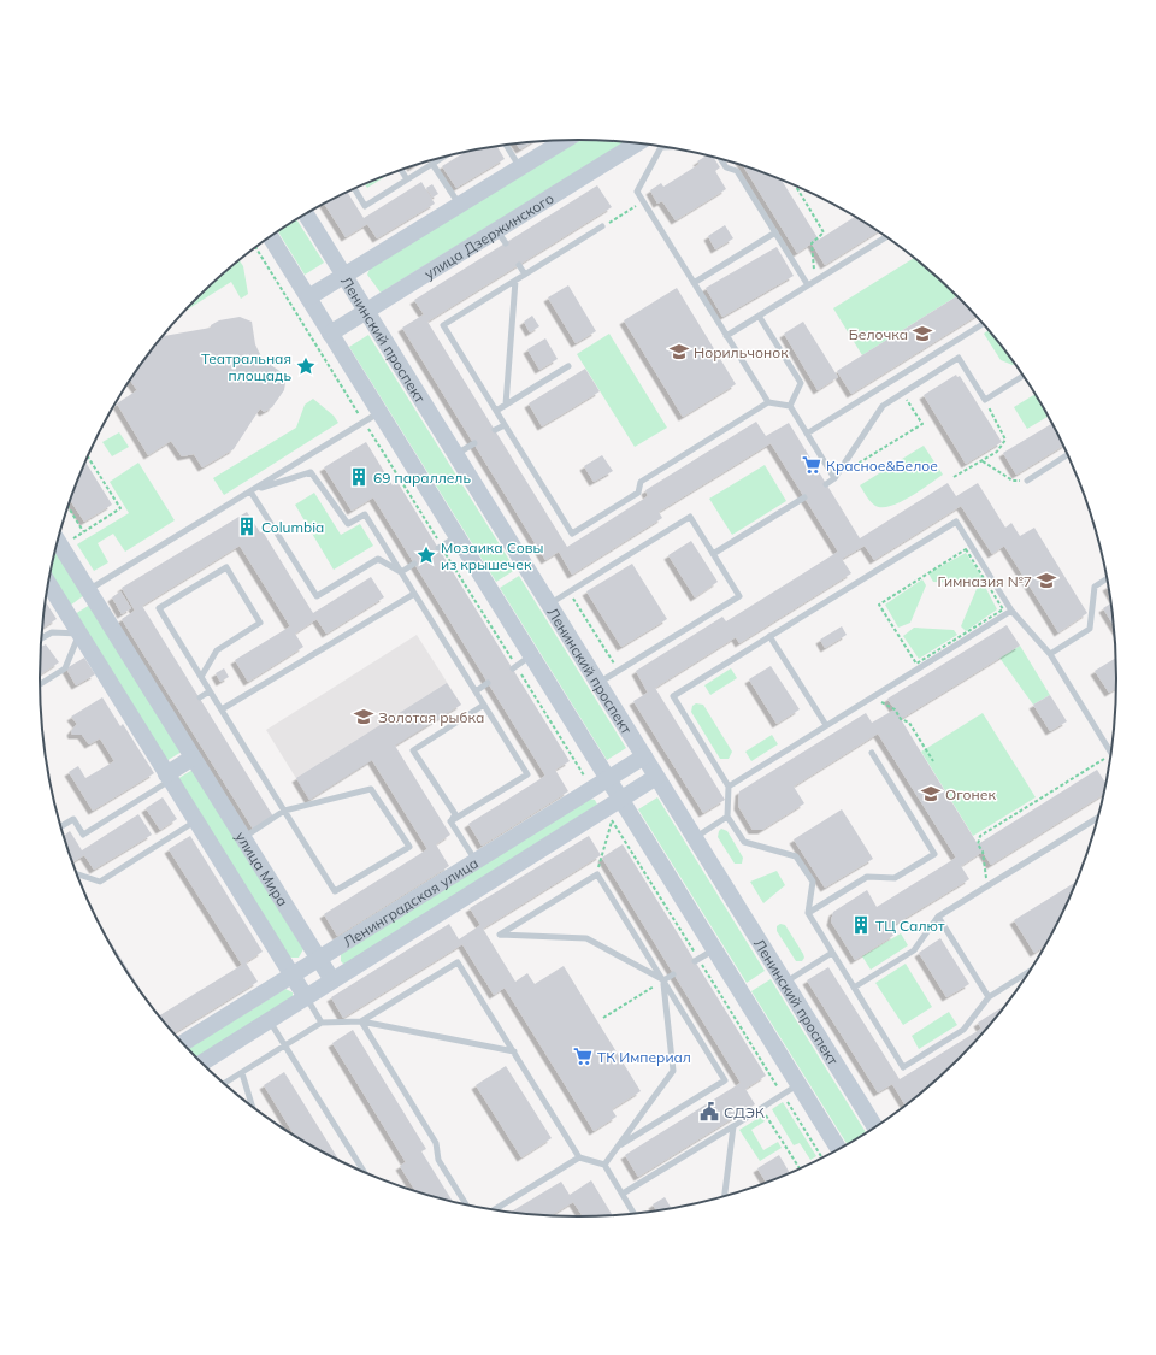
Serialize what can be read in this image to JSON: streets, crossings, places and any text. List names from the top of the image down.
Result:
{
  "streets": {
    "street": [
      "улица Дзержинского",
      "Ленинский проспект",
      "улица Мира",
      "Ленинградская улица"
    ]
  },
  "crossings": [
    ["улица Дзержинского", "Ленинский проспект"],
    ["Ленинский проспект", "Ленинградская улица"],
    ["улица Мира", "Ленинградская улица"]
  ],
  "places": {
    "school or university": [
      "Белочка",
      "Норильчонок",
      "Гимназия №7",
      "Золотая рыбка",
      "Огонек"
    ],
    "place": ["Театральная площадь", "Мозаика Совы из крышечек"],
    "supermarket": ["Красное&Белое", "ТК Империал"],
    "building": ["69 параллель", "Columbia", "ТЦ Салют"],
    "public building": ["СДЭК"]
  }
}
